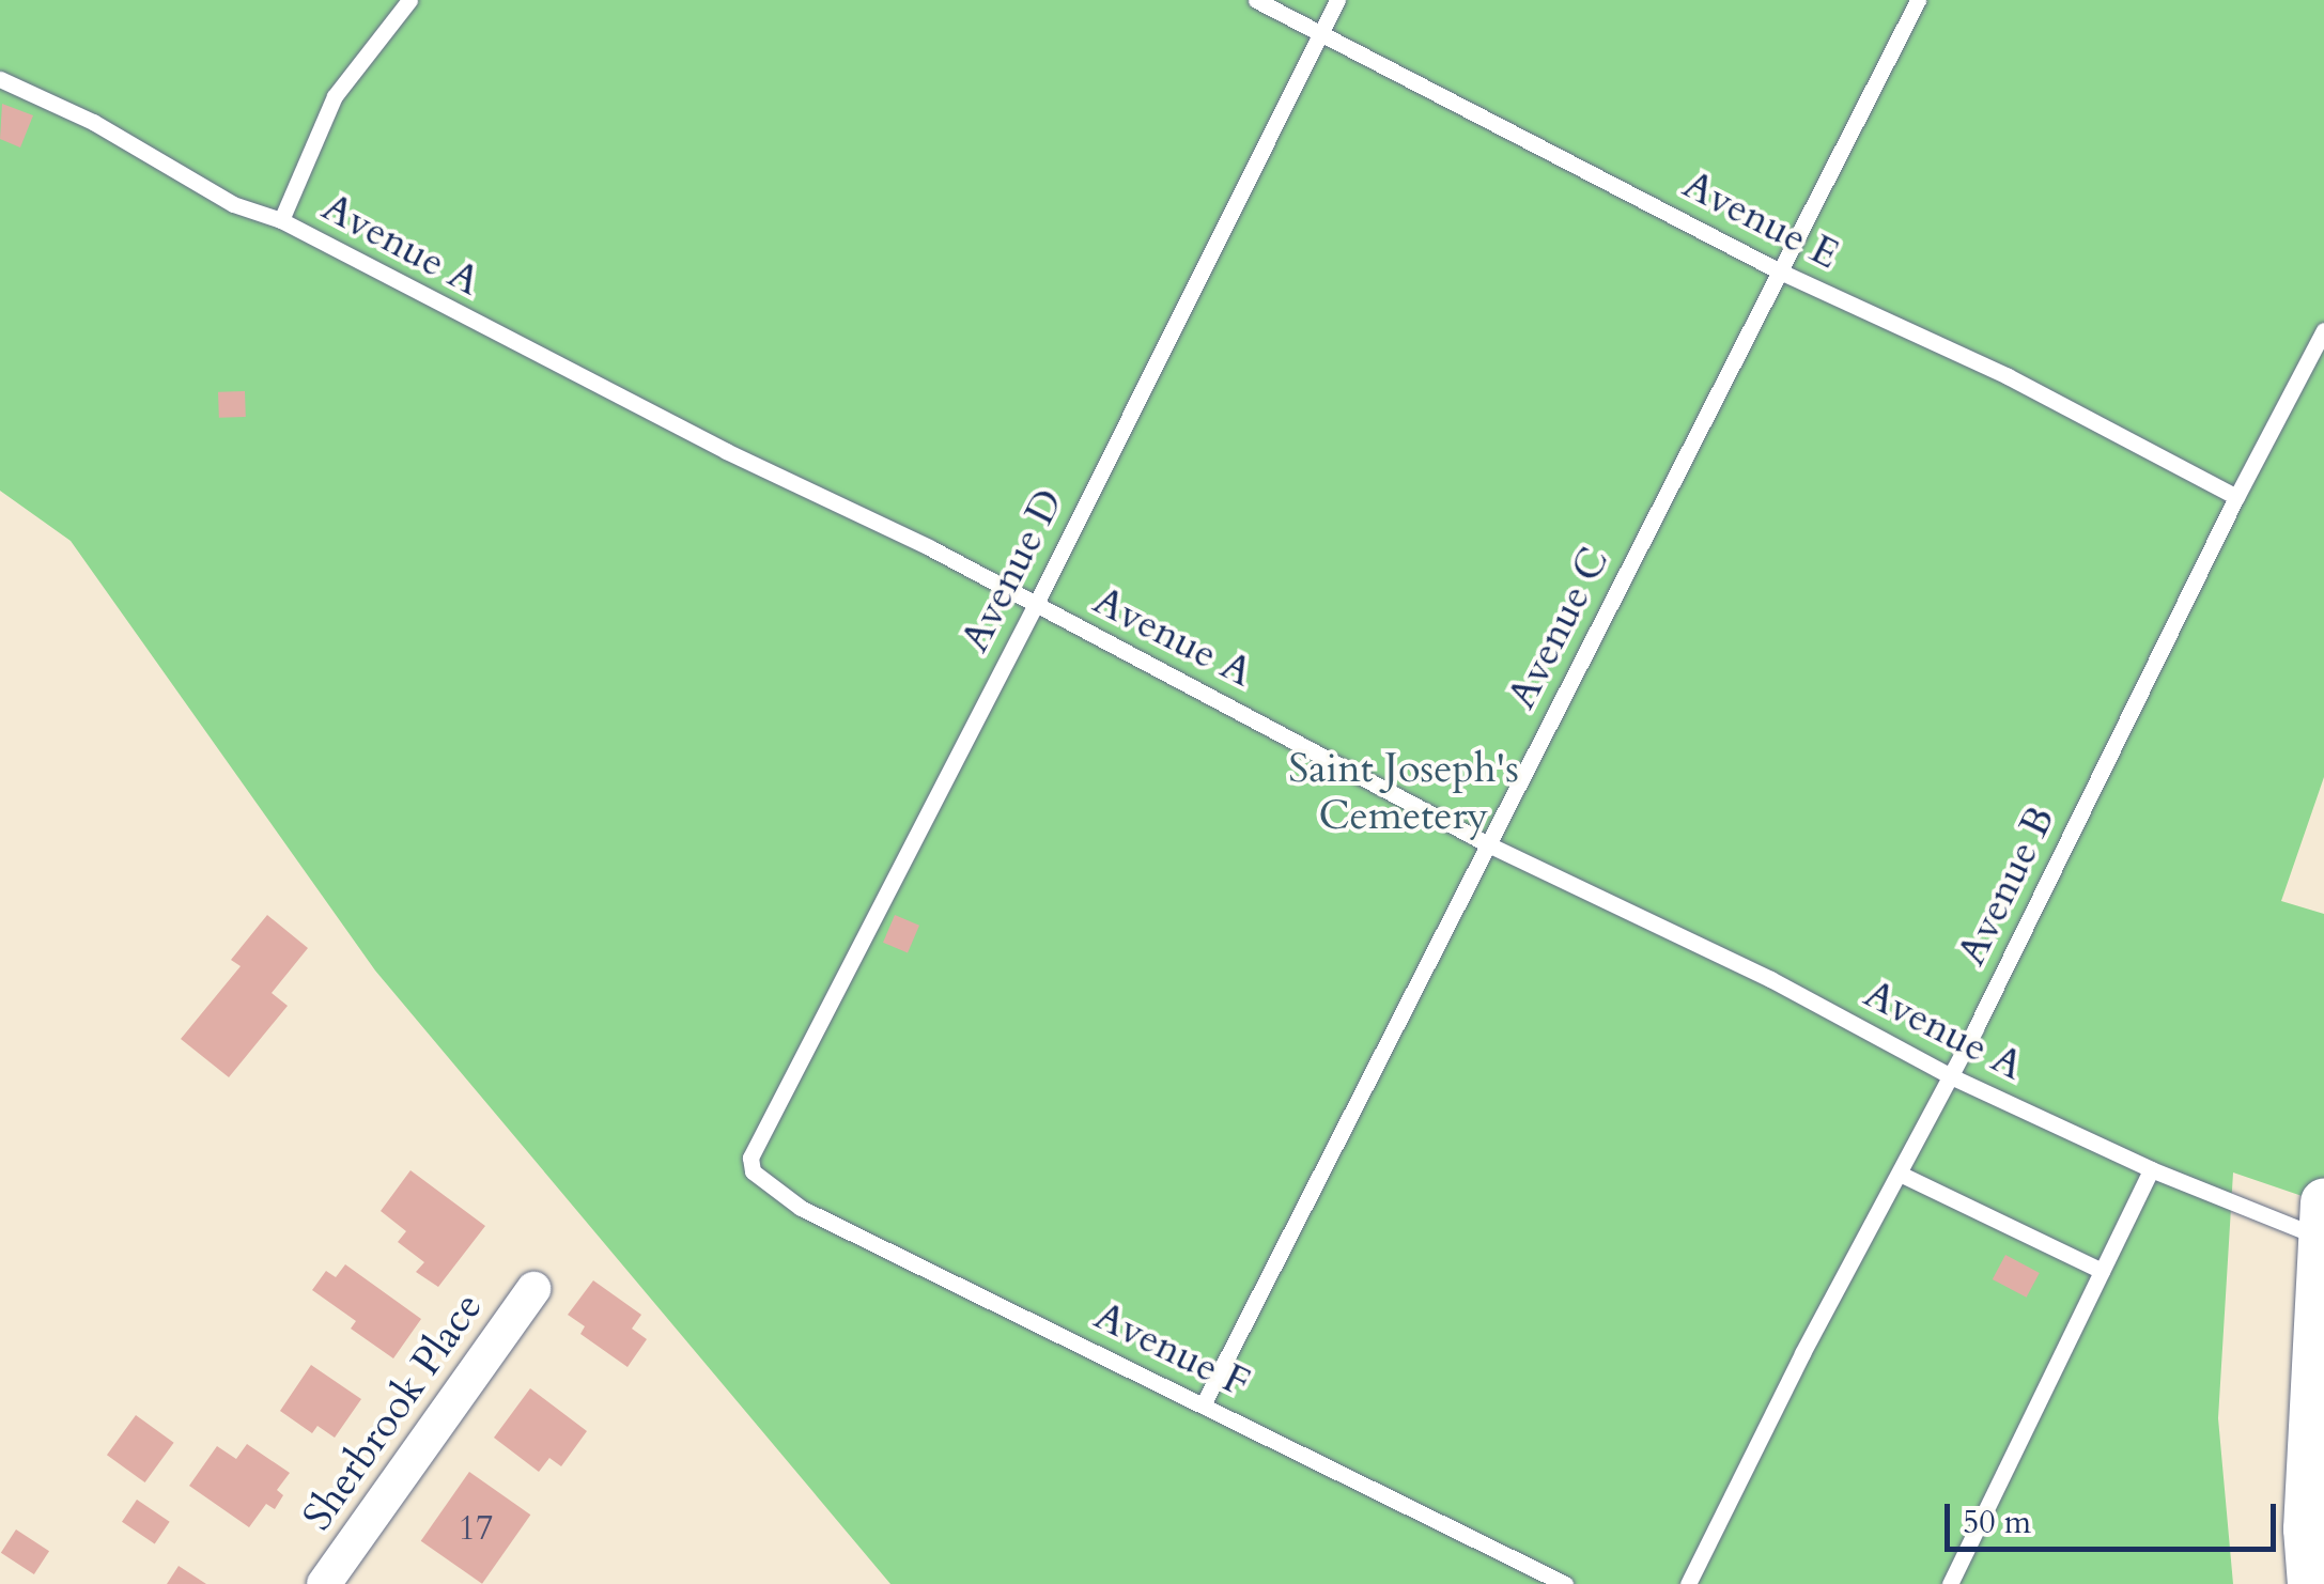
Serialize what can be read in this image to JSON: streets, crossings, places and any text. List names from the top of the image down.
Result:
{
  "streets": {
    "street": ["Sherbrook Place"],
    "lane": [
      "Avenue E",
      "Avenue A",
      "Avenue D",
      "Avenue C",
      "Avenue B",
      "Avenue F"
    ]
  },
  "crossings": [
    ["Avenue E", "Avenue D"],
    ["Avenue E", "Avenue C"],
    ["Avenue E", "Avenue B"],
    ["Avenue A", "Avenue D"],
    ["Avenue A", "Avenue C"],
    ["Avenue A", "Avenue B"],
    ["Avenue D", "Avenue F"],
    ["Avenue C", "Avenue F"]
  ],
  "parks": ["Saint Joseph's Cemetery"],
  "house_numbers": ["17"],
  "scale_bar": "50 m"
}
